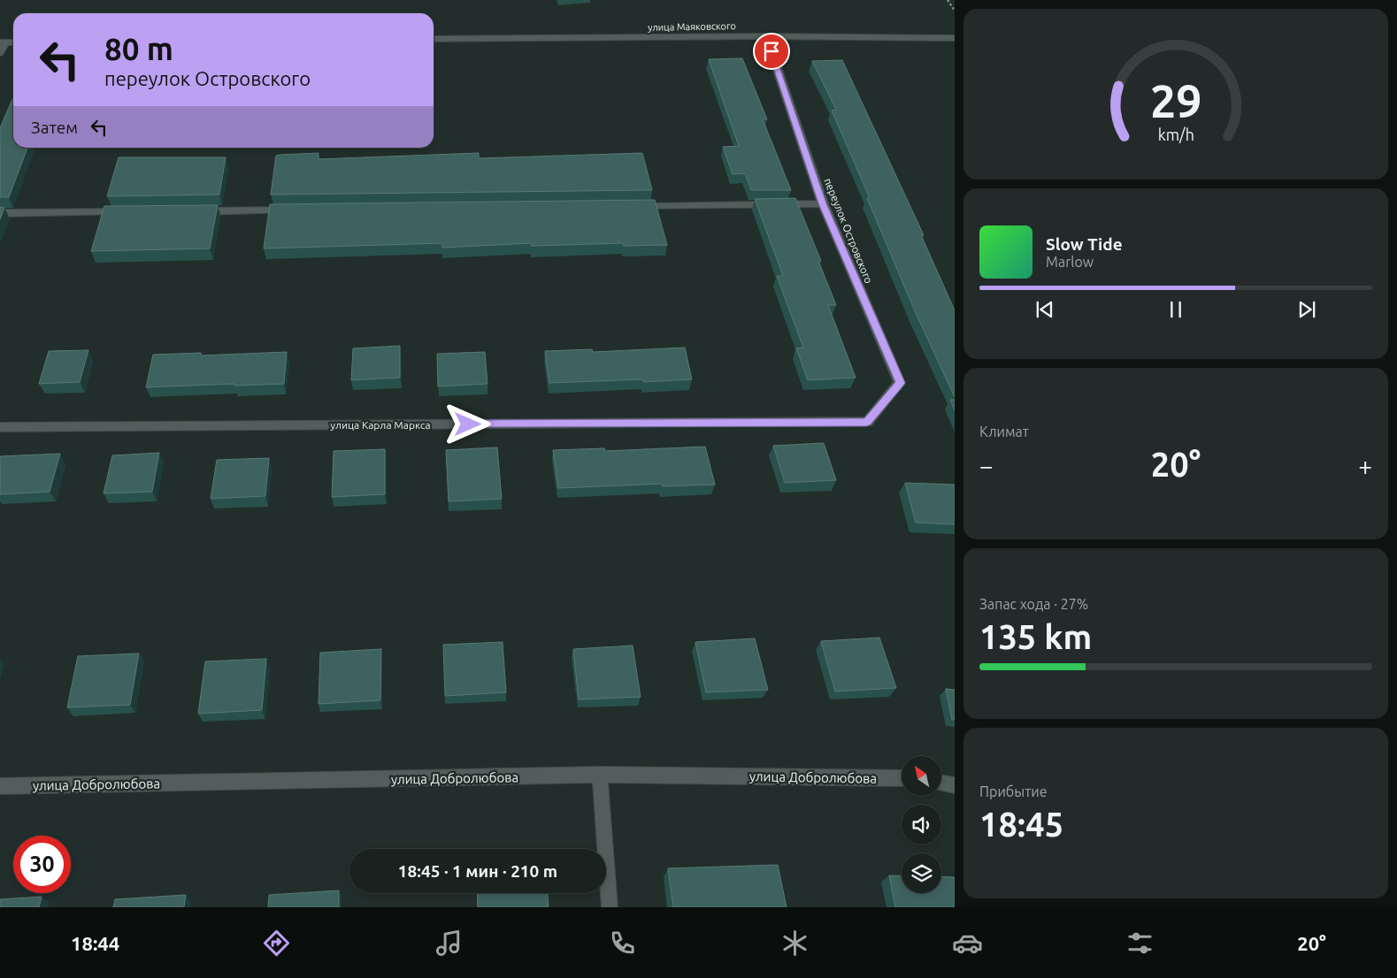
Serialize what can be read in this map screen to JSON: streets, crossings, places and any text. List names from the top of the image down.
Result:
{
  "streets": {
    "street": [
      "улица Маяковского",
      "переулок Островского",
      "улица Карла Маркса",
      "улица Добролюбова"
    ]
  },
  "crossings": [
    ["улица Маяковского", "переулок Островского"],
    ["переулок Островского", "улица Карла Маркса"]
  ],
  "north": "top left",
  "page": {
    "turn": ["80 m", "переулок Островского"],
    "then": "Затем",
    "song": ["Slow Tide", "Marlow"],
    "tile": [
      "Климат",
      ["Запас хода · 27%", "135 km"],
      ["Прибытие", "18:45"]
    ],
    "heat": ["−", "20°", "+"],
    "limit": "30",
    "trip": "18:45 · 1 мин · 210 m",
    "tabs": ["18:44", "20°"],
    "gauge": ["29", "km/h"]
  }
}
